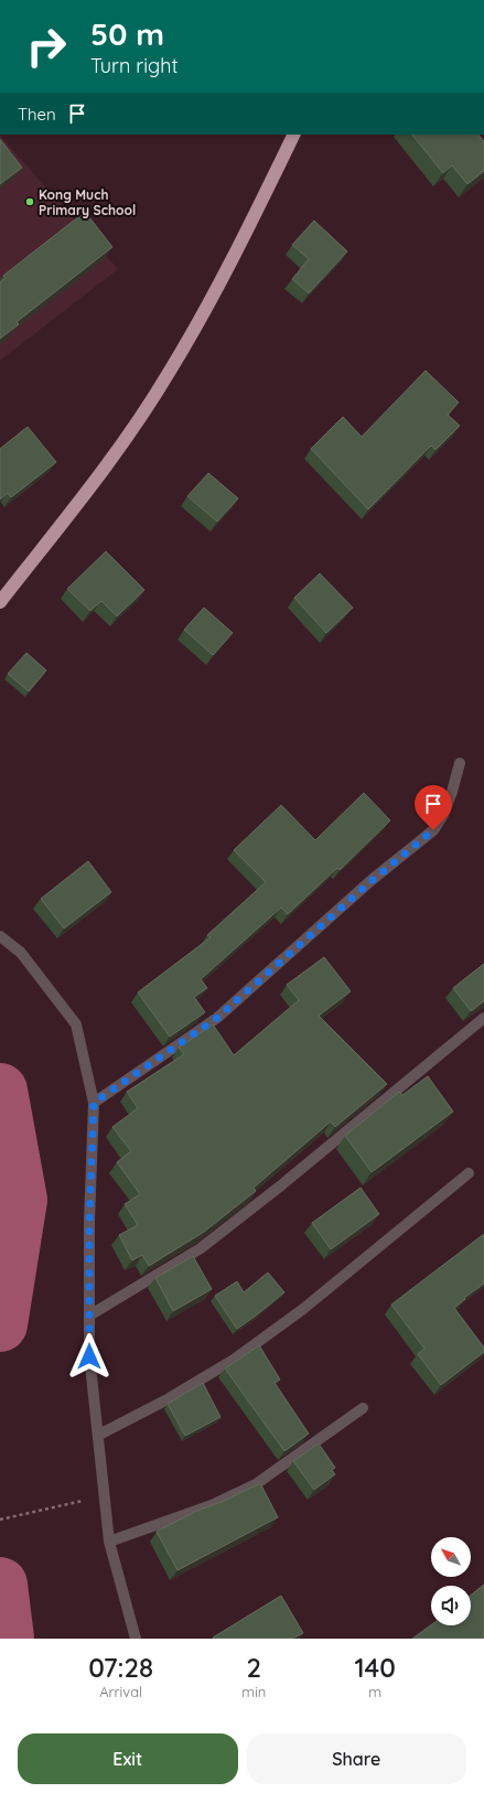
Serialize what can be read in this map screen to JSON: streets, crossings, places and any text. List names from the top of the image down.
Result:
{
  "places": ["Kong Much Primary School"],
  "north": "top left",
  "page": {
    "turn": ["50 m", "Turn right"],
    "then": "Then",
    "eta": [
      "07:28",
      "Arrival",
      "2",
      "min",
      "140",
      "m"
    ],
    "buttons": ["Exit", "Share"]
  }
}
